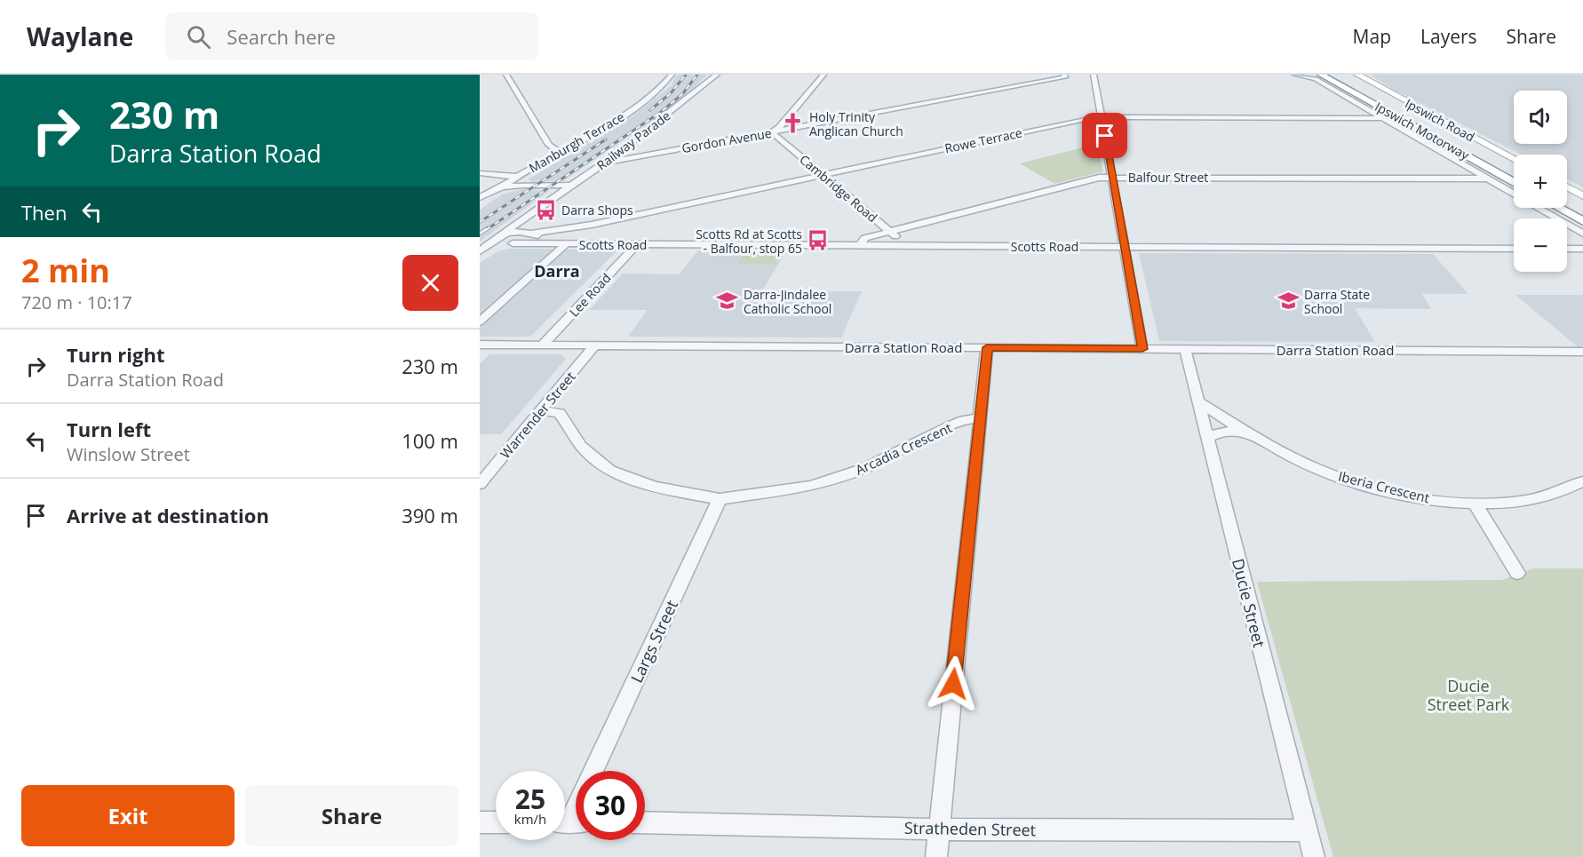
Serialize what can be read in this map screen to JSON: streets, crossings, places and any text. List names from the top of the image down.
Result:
{
  "streets": {
    "highway": ["Ipswich Motorway"],
    "main road": ["Ipswich Road"],
    "street": [
      "Railway Parade",
      "Gordon Avenue",
      "Rowe Terrace",
      "Manburgh Terrace",
      "Balfour Street",
      "Cambridge Road",
      "Scotts Road",
      "Lee Road",
      "Darra Station Road",
      "Warrender Street",
      "Arcadia Crescent",
      "Iberia Crescent",
      "Ducie Street",
      "Largs Street",
      "Stratheden Street"
    ]
  },
  "crossings": [
    ["Ipswich Road", "Rowe Terrace"],
    ["Ipswich Road", "Balfour Street"],
    ["Railway Parade", "Gordon Avenue"],
    ["Railway Parade", "Scotts Road"],
    ["Gordon Avenue", "Cambridge Road"],
    ["Rowe Terrace", "Cambridge Road"],
    ["Rowe Terrace", "Scotts Road"],
    ["Balfour Street", "Cambridge Road"],
    ["Balfour Street", "Scotts Road"],
    ["Cambridge Road", "Scotts Road"],
    ["Scotts Road", "Lee Road"],
    ["Lee Road", "Darra Station Road"],
    ["Darra Station Road", "Warrender Street"],
    ["Darra Station Road", "Ducie Street"],
    ["Warrender Street", "Arcadia Crescent"],
    ["Arcadia Crescent", "Largs Street"],
    ["Iberia Crescent", "Ducie Street"],
    ["Ducie Street", "Stratheden Street"]
  ],
  "districts": ["Darra"],
  "parks": ["Ducie Street Park"],
  "places": {
    "church": ["Holy Trinity Anglican Church"],
    "bus stop": ["Darra Shops", "Scotts Rd at Scotts - Balfour, stop 65"],
    "school or university": ["Darra-Jindalee Catholic School", "Darra State School"]
  },
  "page": {
    "header": "Waylane",
    "search": "Search here",
    "nav": ["Map", "Layers", "Share"],
    "turn": ["230 m", "Darra Station Road"],
    "map_buttons": ["+", "−"],
    "then": "Then",
    "heading": ["2 min", "720 m · 10:17"],
    "list": [
      {
        "name": "Turn right",
        "note": "Darra Station Road",
        "value": "230 m"
      },
      {
        "name": "Turn left",
        "note": "Winslow Street",
        "value": "100 m"
      },
      {
        "name": "Arrive at destination",
        "value": "390 m"
      }
    ],
    "speed": "25 km/h",
    "limit": "30",
    "buttons": ["Exit", "Share"]
  }
}
